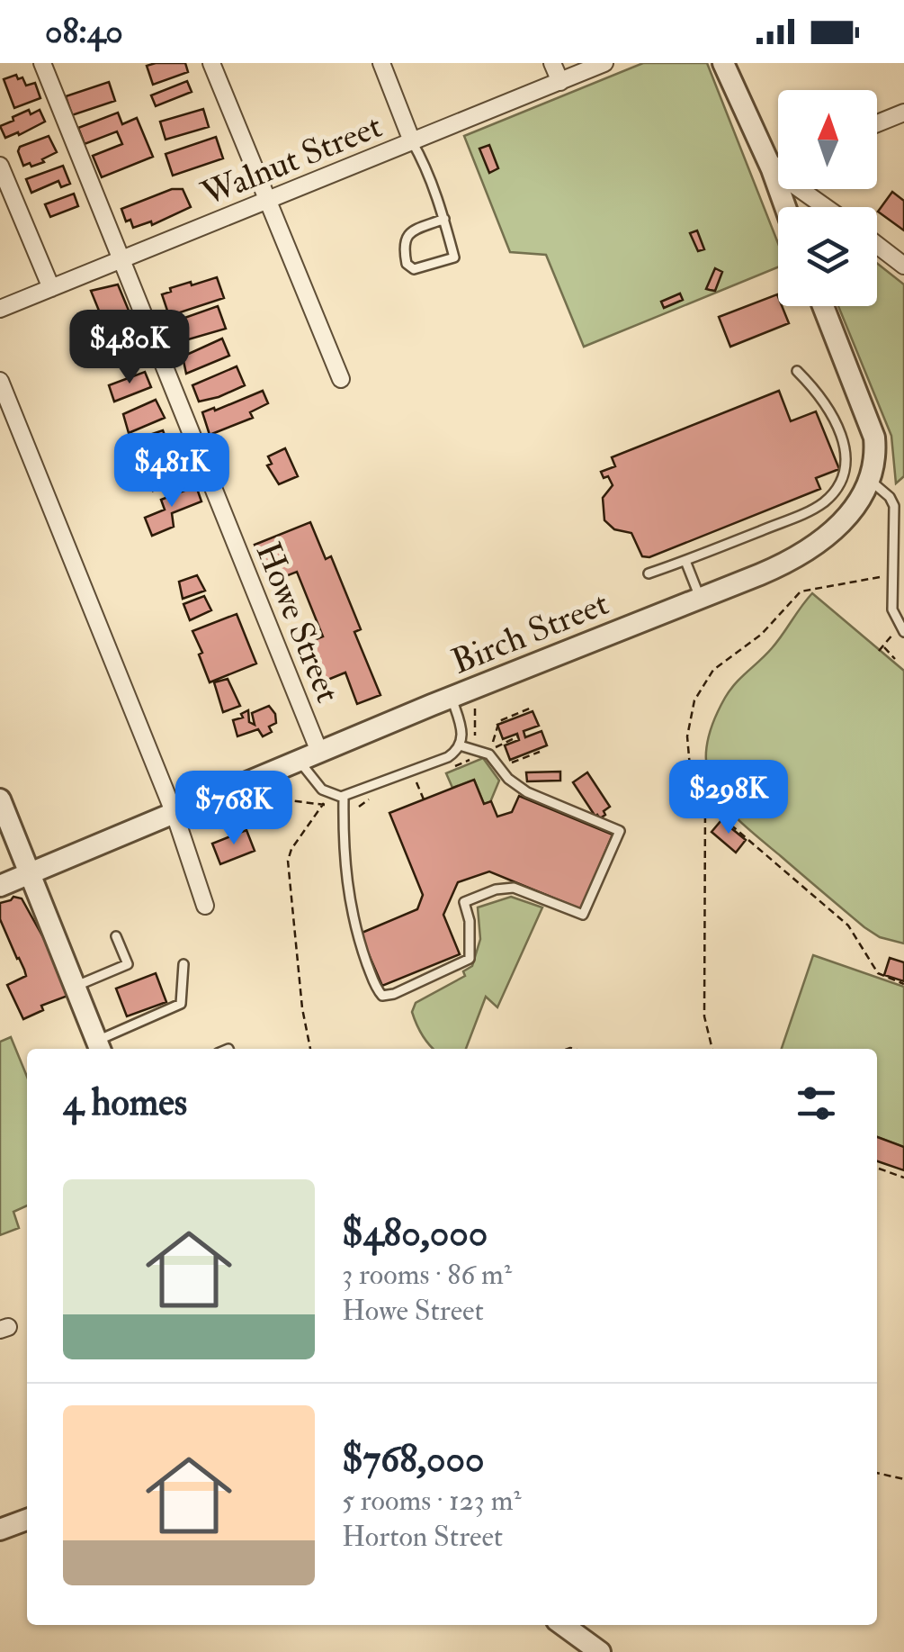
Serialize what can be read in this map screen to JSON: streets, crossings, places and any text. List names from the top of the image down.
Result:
{
  "streets": {
    "street": ["Walnut Street", "Howe Street", "Birch Street"]
  },
  "crossings": [
    ["Walnut Street", "Howe Street"],
    ["Howe Street", "Birch Street"]
  ],
  "north": "top",
  "page": {
    "status": "08:40",
    "price": [
      "$480K",
      "$481K",
      "$298K",
      "$768K"
    ],
    "heading": "4 homes",
    "list": [
      {
        "name": "$480,000",
        "note": "3 rooms · 86 m² · Howe Street"
      },
      {
        "name": "$768,000",
        "note": "5 rooms · 123 m² · Horton Street"
      }
    ]
  }
}
